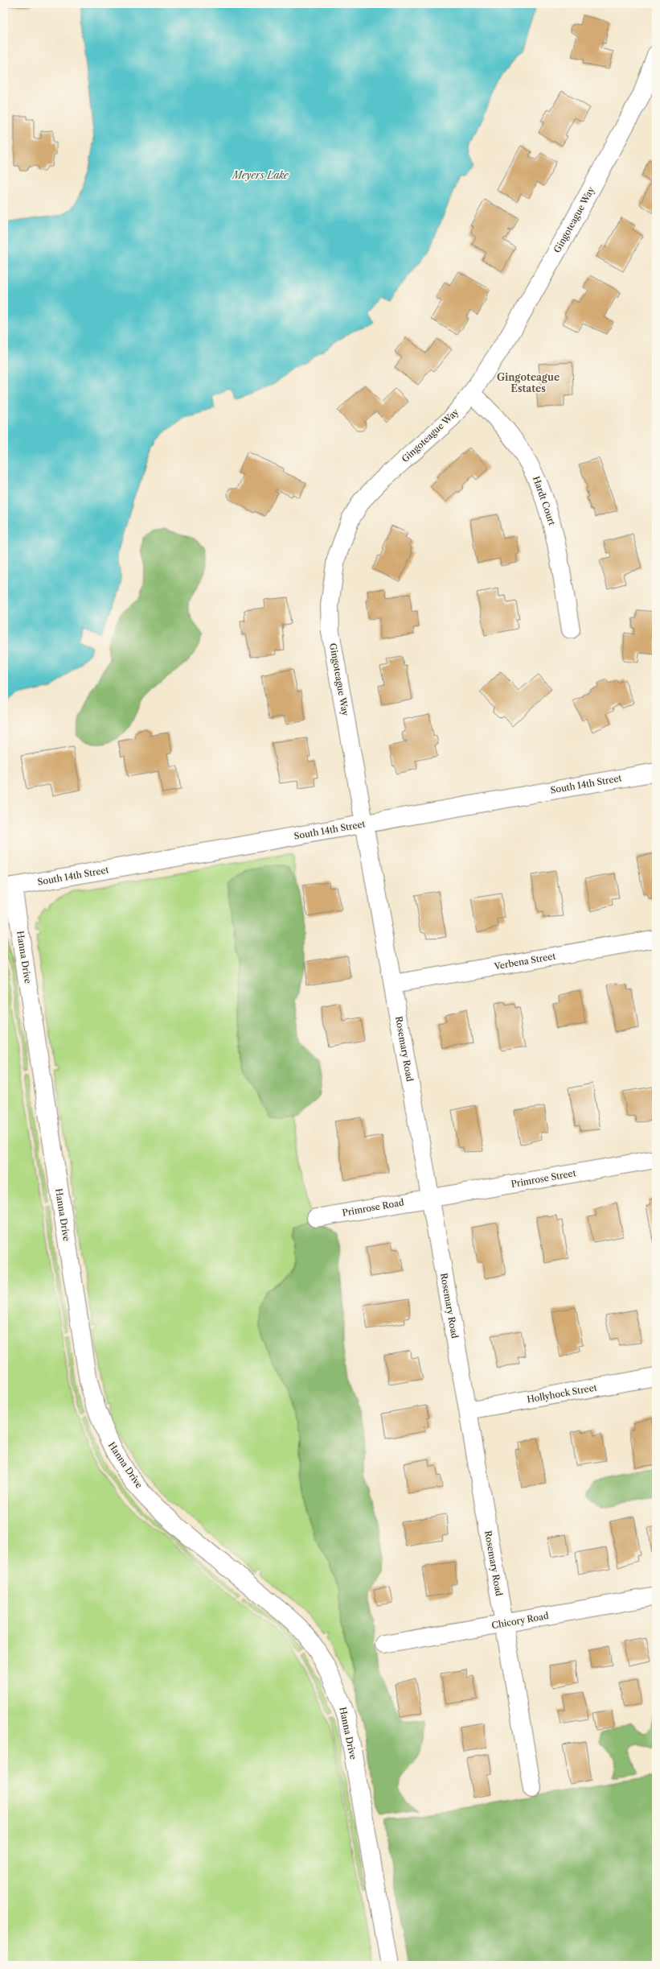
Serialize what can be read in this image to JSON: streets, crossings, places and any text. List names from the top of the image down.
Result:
{
  "streets": {
    "street": [
      "Gingoteague Way",
      "Hardt Court",
      "South 14th Street",
      "Hanna Drive",
      "Verbena Street",
      "Rosemary Road",
      "Primrose Street",
      "Primrose Road",
      "Hollyhock Street",
      "Chicory Road"
    ]
  },
  "crossings": [
    ["Gingoteague Way", "Hardt Court"],
    ["Gingoteague Way", "South 14th Street"],
    ["Gingoteague Way", "Rosemary Road"],
    ["South 14th Street", "Hanna Drive"],
    ["South 14th Street", "Rosemary Road"],
    ["Verbena Street", "Rosemary Road"],
    ["Rosemary Road", "Primrose Street"],
    ["Rosemary Road", "Primrose Road"],
    ["Rosemary Road", "Hollyhock Street"],
    ["Rosemary Road", "Chicory Road"],
    ["Primrose Street", "Primrose Road"]
  ],
  "districts": ["Gingoteague Estates"],
  "water": ["Meyers Lake"]
}
